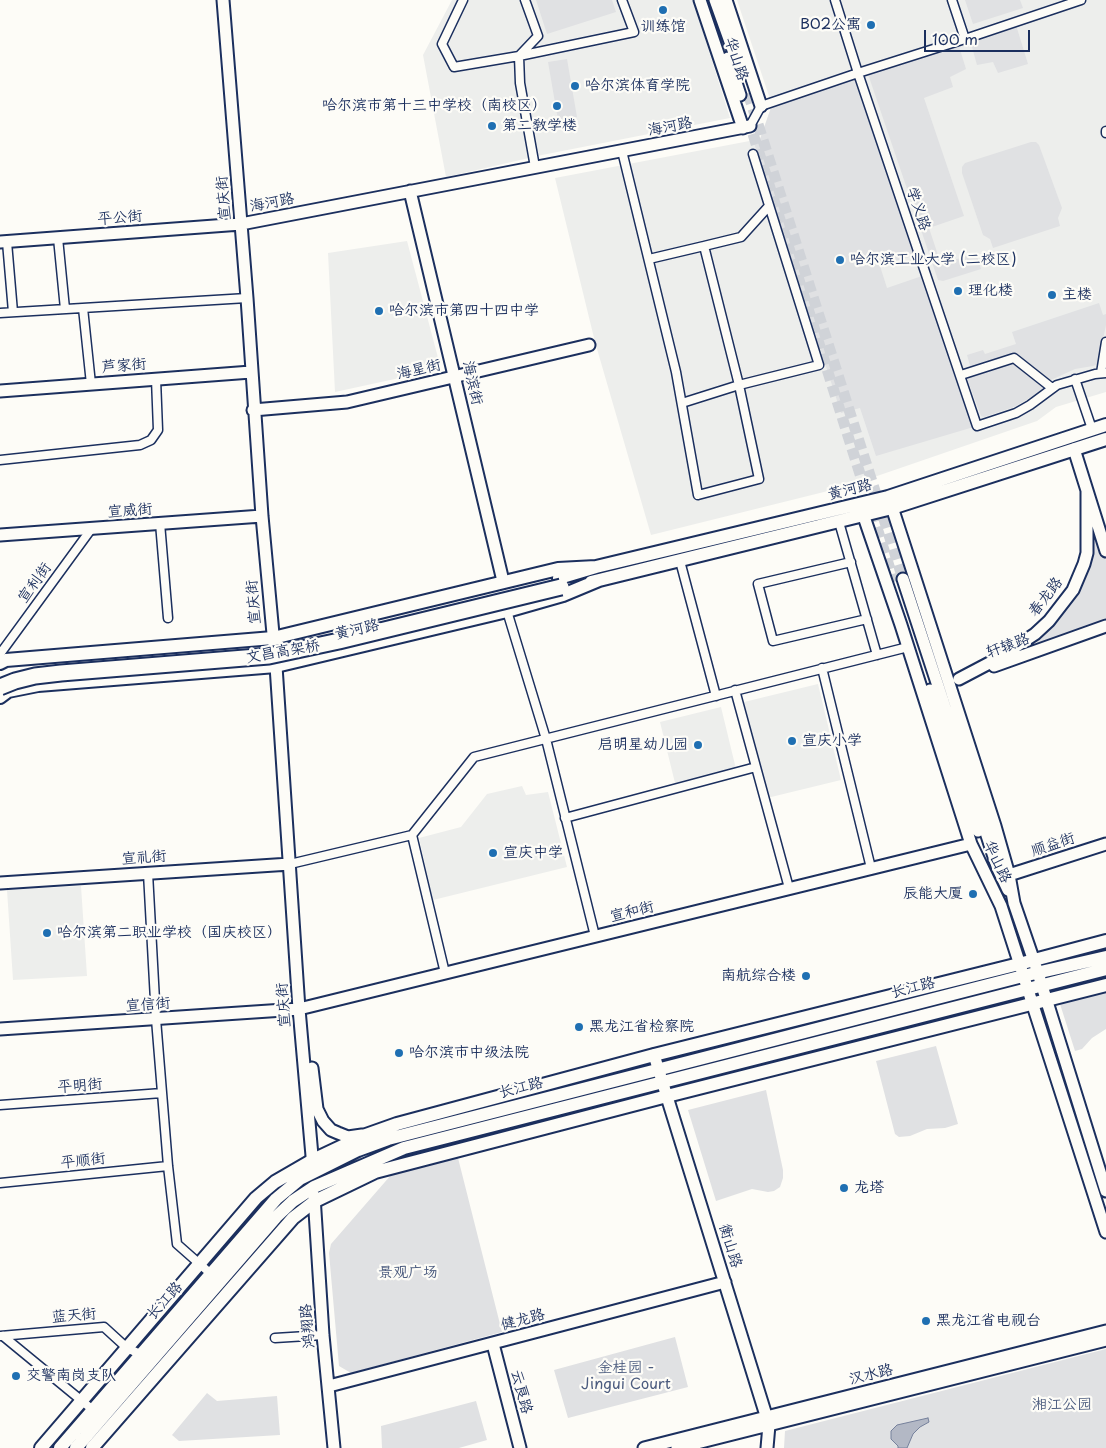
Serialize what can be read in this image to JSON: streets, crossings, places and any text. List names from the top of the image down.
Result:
{
  "streets": {
    "highway": ["文昌高架桥"],
    "main road": ["黄河路", "长江路"],
    "street": [
      "华山路",
      "海河路",
      "宣庆街",
      "学义路",
      "平公街",
      "芦家街",
      "海星街",
      "海滨街",
      "宣威街",
      "宣利街",
      "春龙路",
      "轩辕路",
      "顺益街",
      "宣礼街",
      "宣和街",
      "宣信街",
      "平明街",
      "平顺街",
      "衡山路",
      "蓝天街",
      "健龙路",
      "鸿翔路",
      "汉水路",
      "云良路"
    ]
  },
  "crossings": [
    ["华山路", "海河路"],
    ["华山路", "黄河路"],
    ["华山路", "春龙路"],
    ["华山路", "轩辕路"],
    ["华山路", "顺益街"],
    ["华山路", "宣和街"],
    ["华山路", "长江路"],
    ["海河路", "宣庆街"],
    ["海河路", "平公街"],
    ["海河路", "海滨街"],
    ["宣庆街", "平公街"],
    ["宣庆街", "芦家街"],
    ["宣庆街", "海星街"],
    ["宣庆街", "黄河路"],
    ["宣庆街", "宣威街"],
    ["宣庆街", "宣礼街"],
    ["宣庆街", "宣和街"],
    ["宣庆街", "长江路"],
    ["宣庆街", "宣信街"],
    ["宣庆街", "鸿翔路"],
    ["海星街", "海滨街"],
    ["海滨街", "黄河路"],
    ["黄河路", "文昌高架桥"],
    ["宣威街", "宣利街"],
    ["春龙路", "轩辕路"],
    ["宣和街", "宣信街"],
    ["长江路", "衡山路"],
    ["长江路", "蓝天街"],
    ["衡山路", "健龙路"],
    ["衡山路", "汉水路"],
    ["健龙路", "鸿翔路"],
    ["健龙路", "云良路"]
  ],
  "parks": ["景观广场", "金桂园 - Jingui Court", "湘江公园"],
  "places": [
    "训练馆",
    "B02公寓",
    "哈尔滨体育学院",
    "哈尔滨市第十三中学校（南校区）",
    "第二教学楼",
    "哈尔滨工业大学 (二校区)",
    "理化楼",
    "主楼",
    "哈尔滨市第四十四中学",
    "宣庆小学",
    "启明星幼儿园",
    "宣庆中学",
    "辰能大厦",
    "哈尔滨第二职业学校（国庆校区）",
    "南航综合楼",
    "黑龙江省检察院",
    "哈尔滨市中级法院",
    "龙塔",
    "黑龙江省电视台",
    "交警南岗支队"
  ],
  "scale_bar": "100 m"
}
